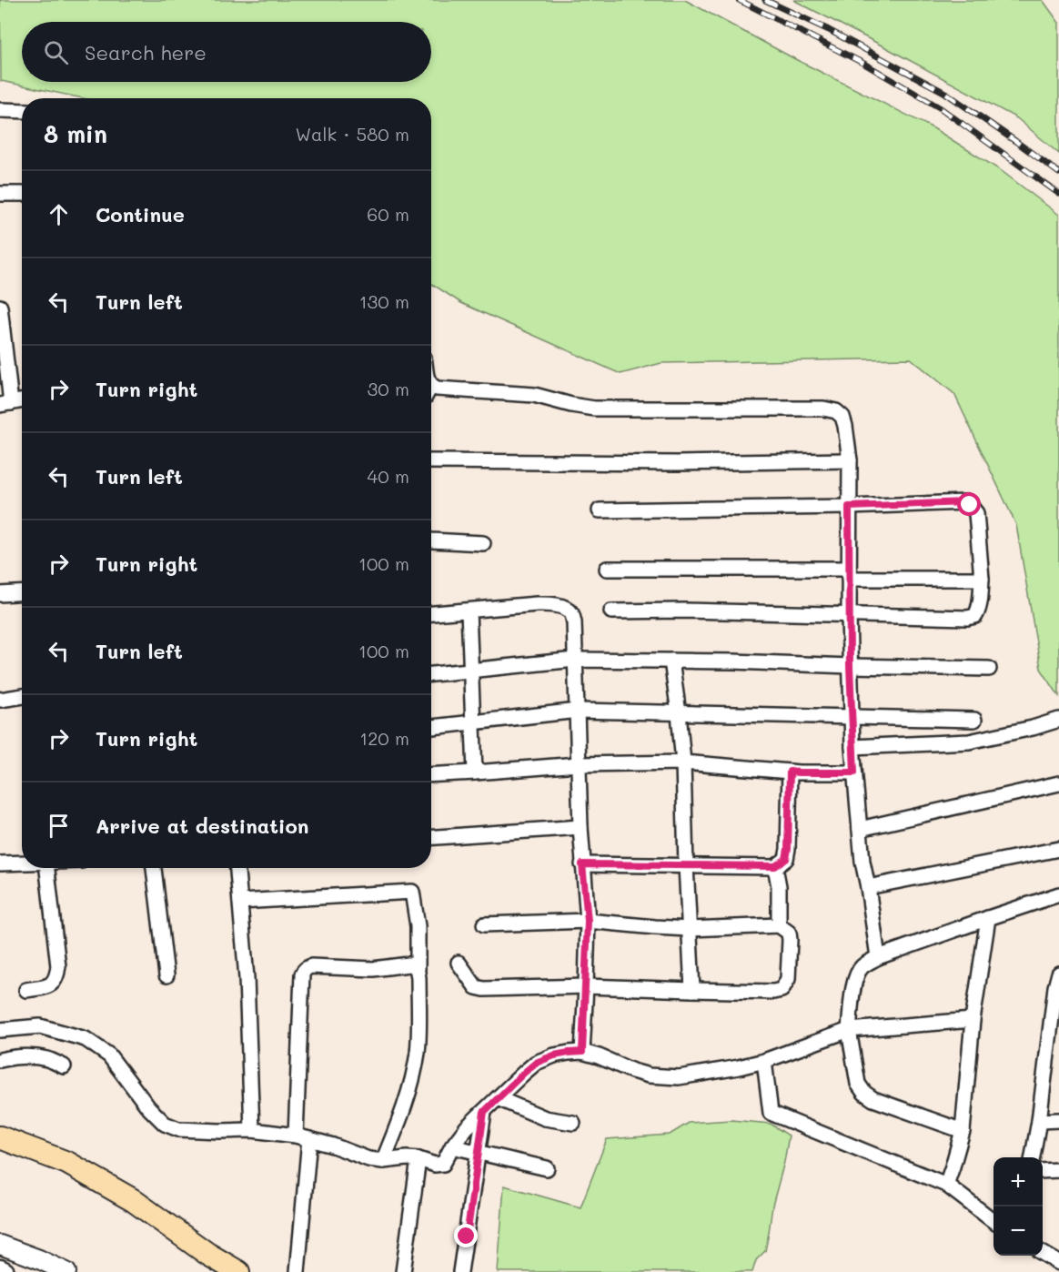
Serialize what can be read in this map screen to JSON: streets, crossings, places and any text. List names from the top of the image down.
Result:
{
  "page": {
    "search": "Search here",
    "heading": ["8 min", "Walk · 580 m"],
    "list": [
      ["Continue", "60 m"],
      ["Turn left", "130 m"],
      ["Turn right", "30 m"],
      ["Turn left", "40 m"],
      ["Turn right", "100 m"],
      ["Turn left", "100 m"],
      ["Turn right", "120 m"],
      "Arrive at destination"
    ],
    "map_buttons": ["+", "−"]
  }
}
